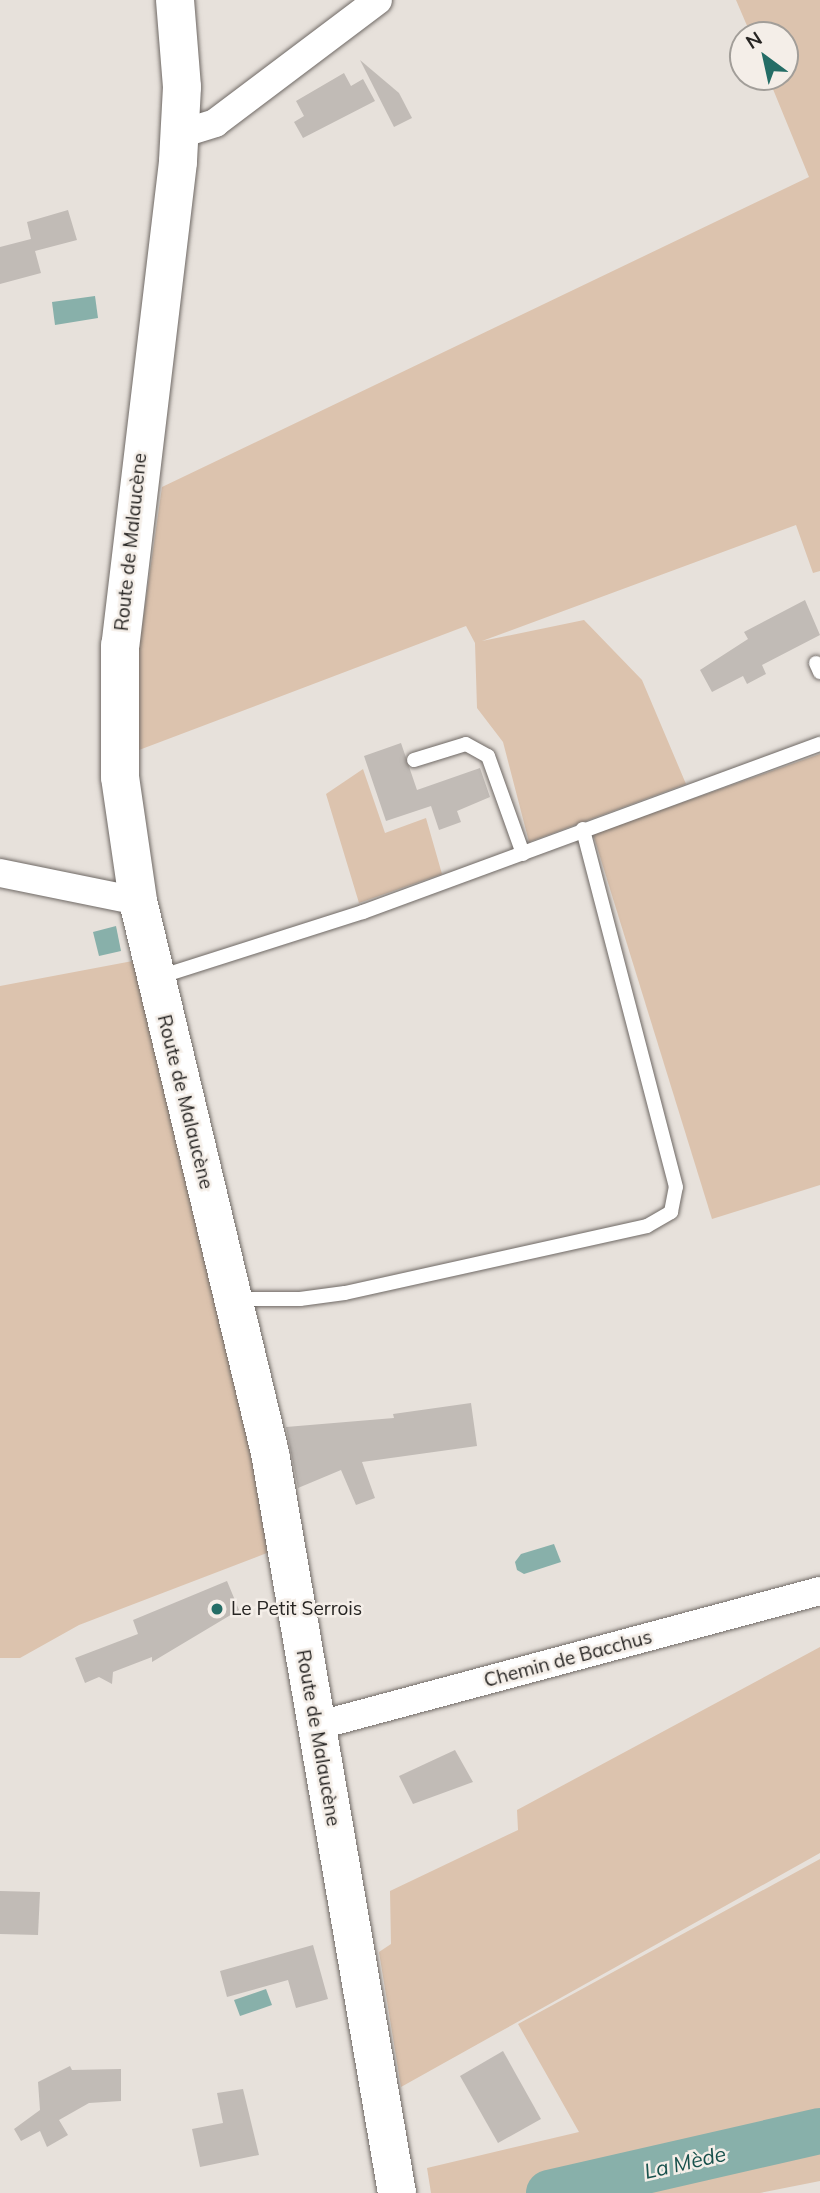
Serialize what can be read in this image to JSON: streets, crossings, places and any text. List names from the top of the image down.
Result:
{
  "streets": {
    "main road": ["Route de Malaucène"],
    "street": ["Chemin de Bacchus"]
  },
  "crossings": [
    ["Route de Malaucène", "Chemin de Bacchus"]
  ],
  "water": ["La Mède"],
  "places": ["Le Petit Serrois"],
  "north": "top left"
}
